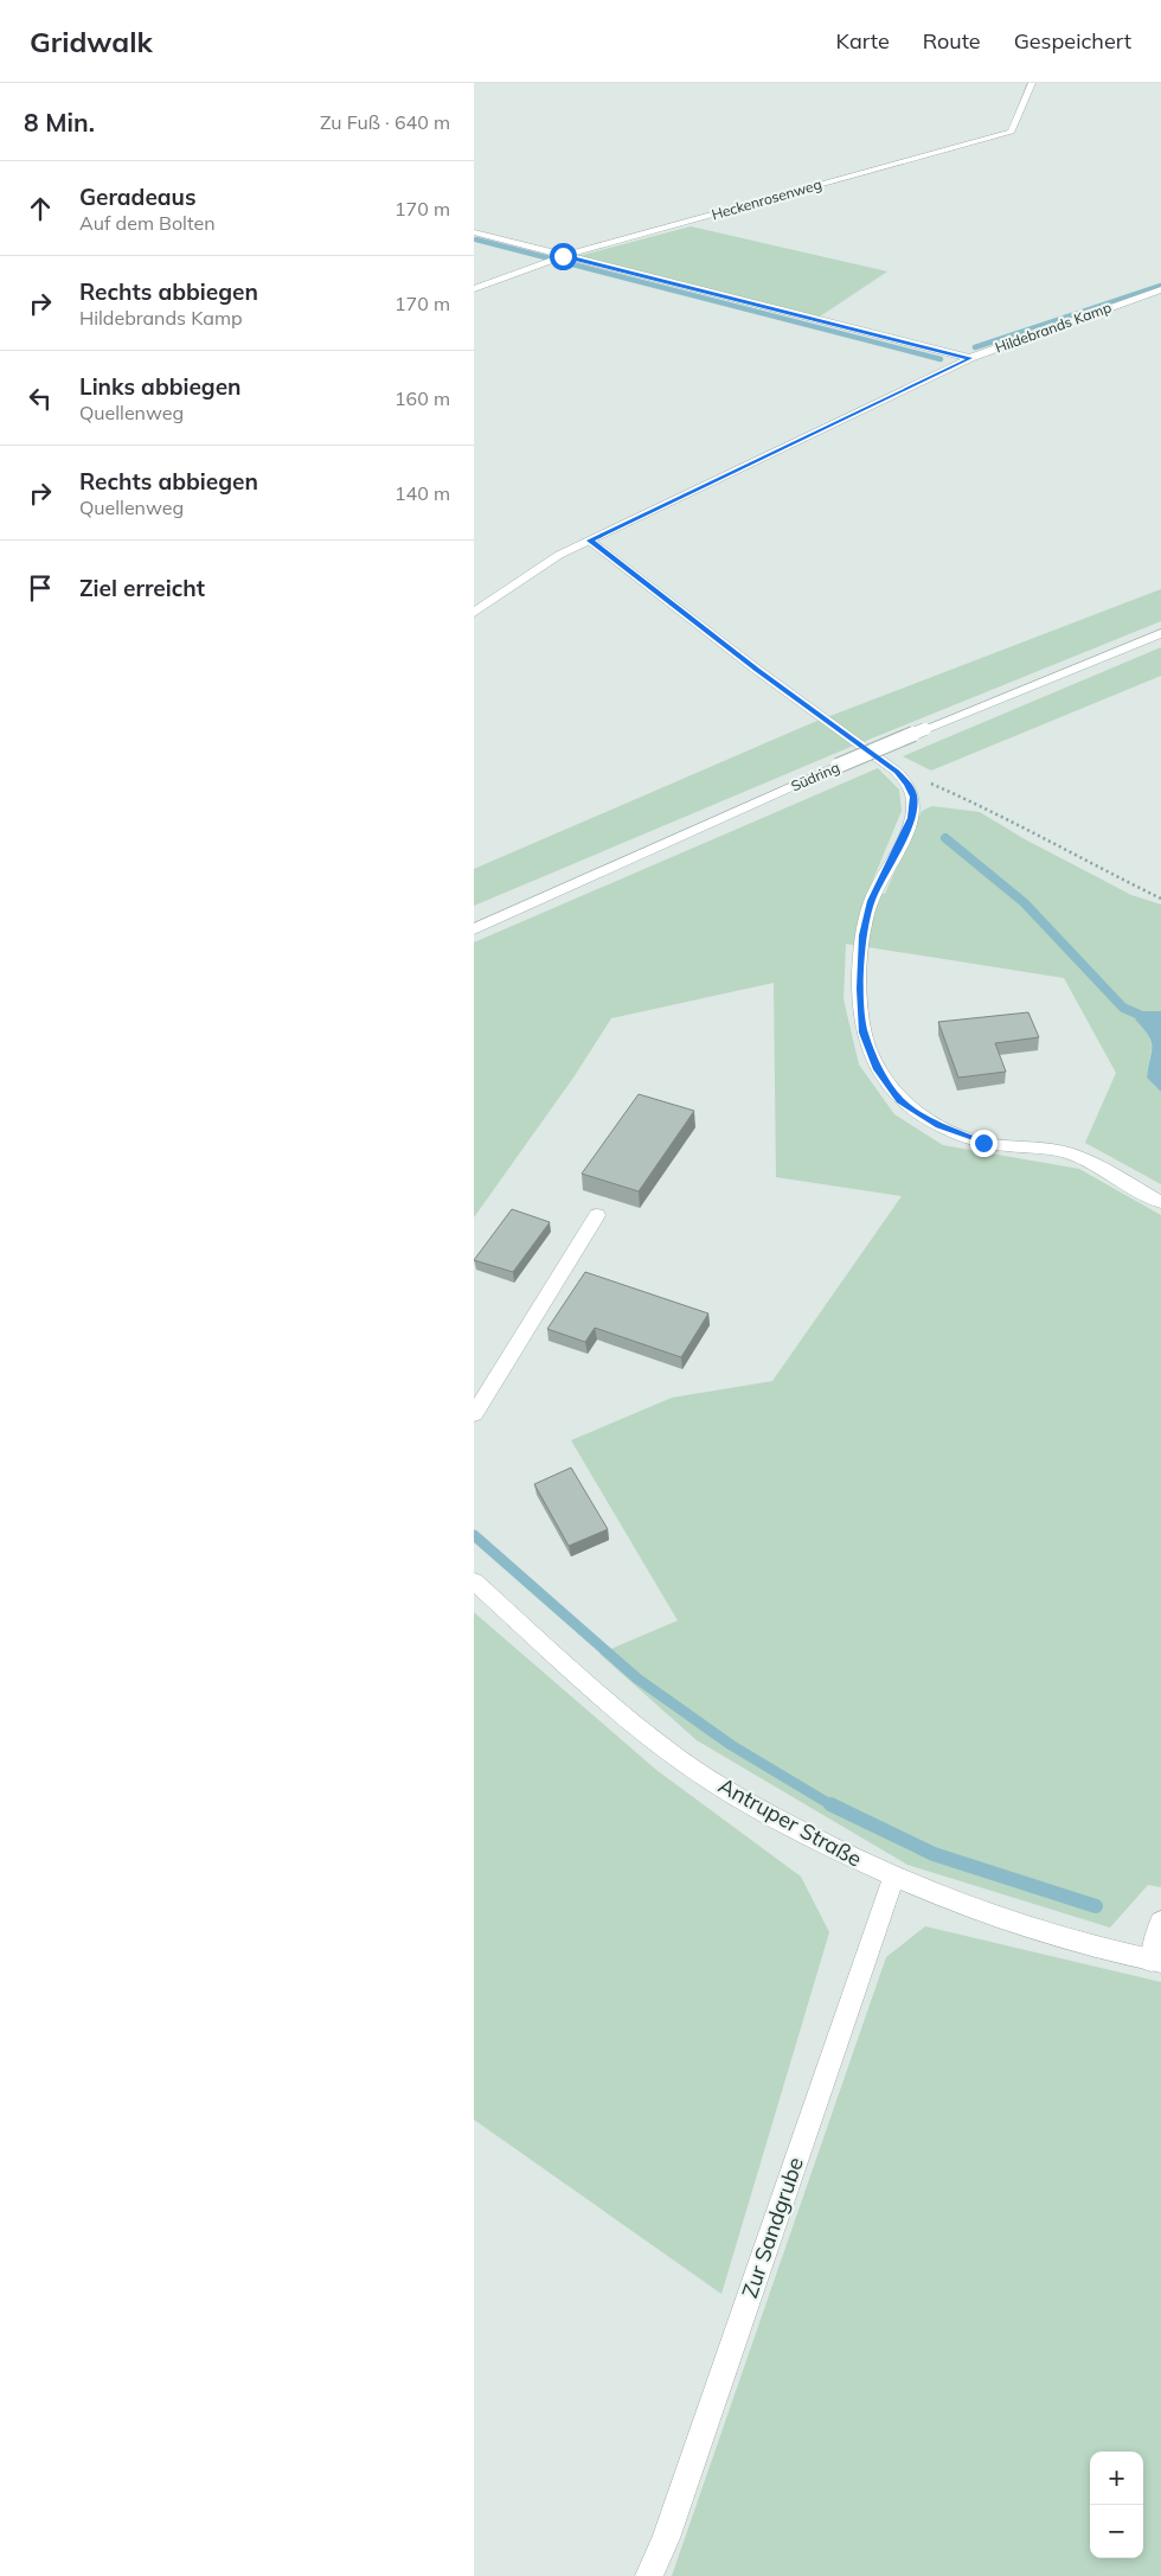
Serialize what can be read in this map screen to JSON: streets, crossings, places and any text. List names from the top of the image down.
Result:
{
  "streets": {
    "street": [
      "Heckenrosenweg",
      "Hildebrands Kamp",
      "Südring",
      "Antruper Straße",
      "Zur Sandgrube"
    ]
  },
  "crossings": [
    ["Antruper Straße", "Zur Sandgrube"]
  ],
  "page": {
    "header": "Gridwalk",
    "nav": ["Karte", "Route", "Gespeichert"],
    "heading": ["8 Min.", "Zu Fuß · 640 m"],
    "list": [
      ["Geradeaus", "Auf dem Bolten", "170 m"],
      ["Rechts abbiegen", "Hildebrands Kamp", "170 m"],
      ["Links abbiegen", "Quellenweg", "160 m"],
      ["Rechts abbiegen", "Quellenweg", "140 m"],
      "Ziel erreicht"
    ],
    "map_buttons": ["+", "−"]
  }
}
